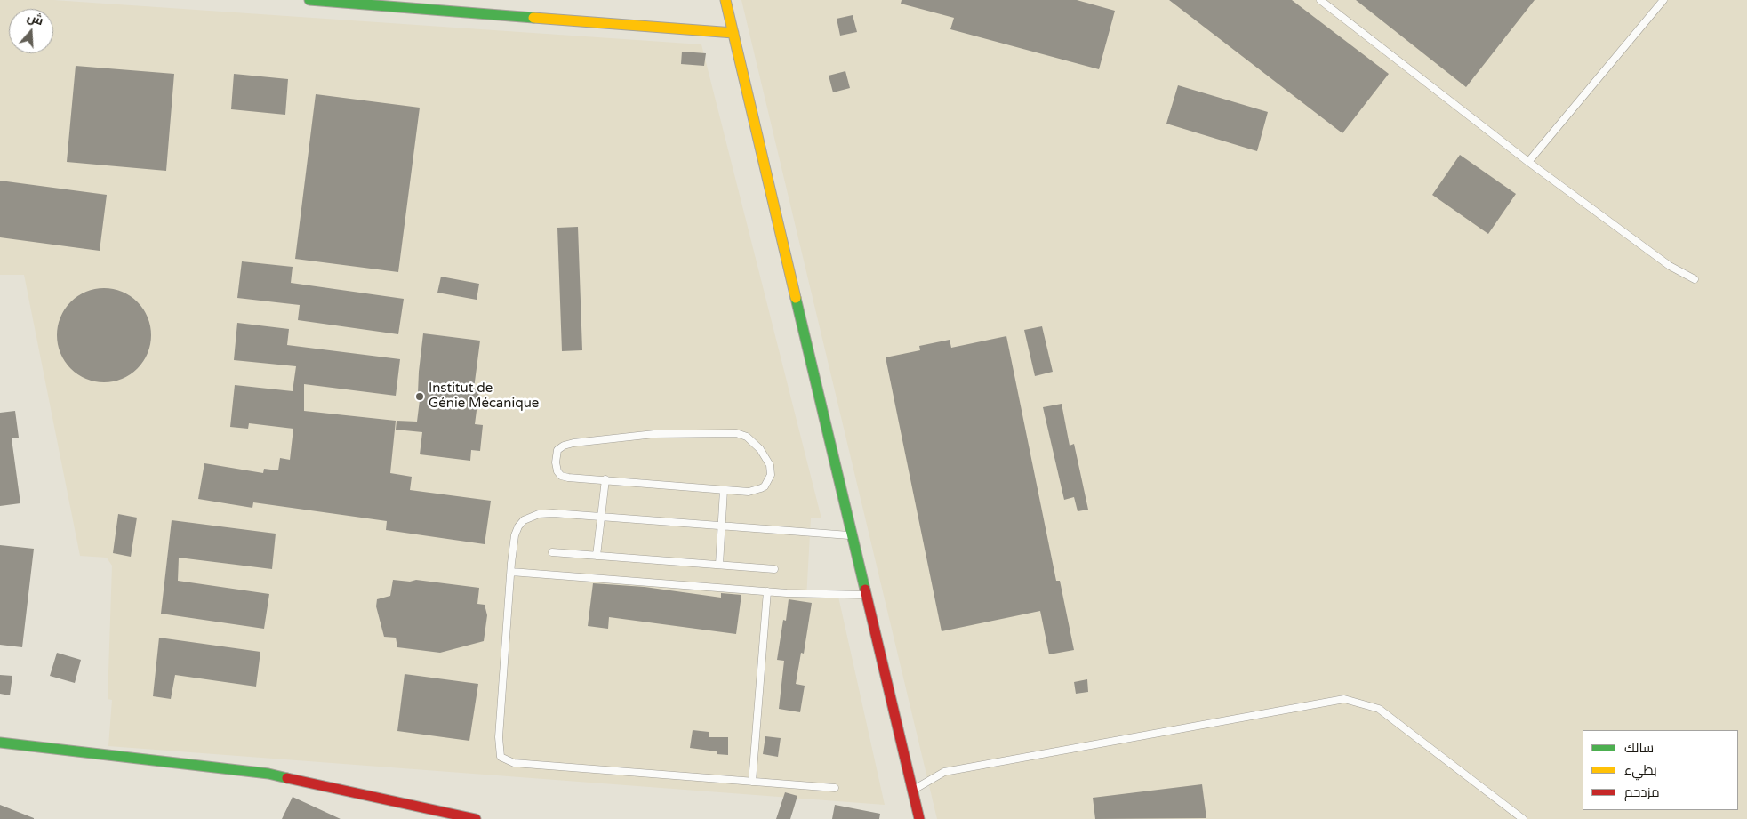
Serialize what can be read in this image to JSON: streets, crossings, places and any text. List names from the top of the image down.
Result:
{
  "places": ["Institut de Génie Mécanique"],
  "legend": ["سالك", "بطيء", "مزدحم"],
  "north": "top"
}
